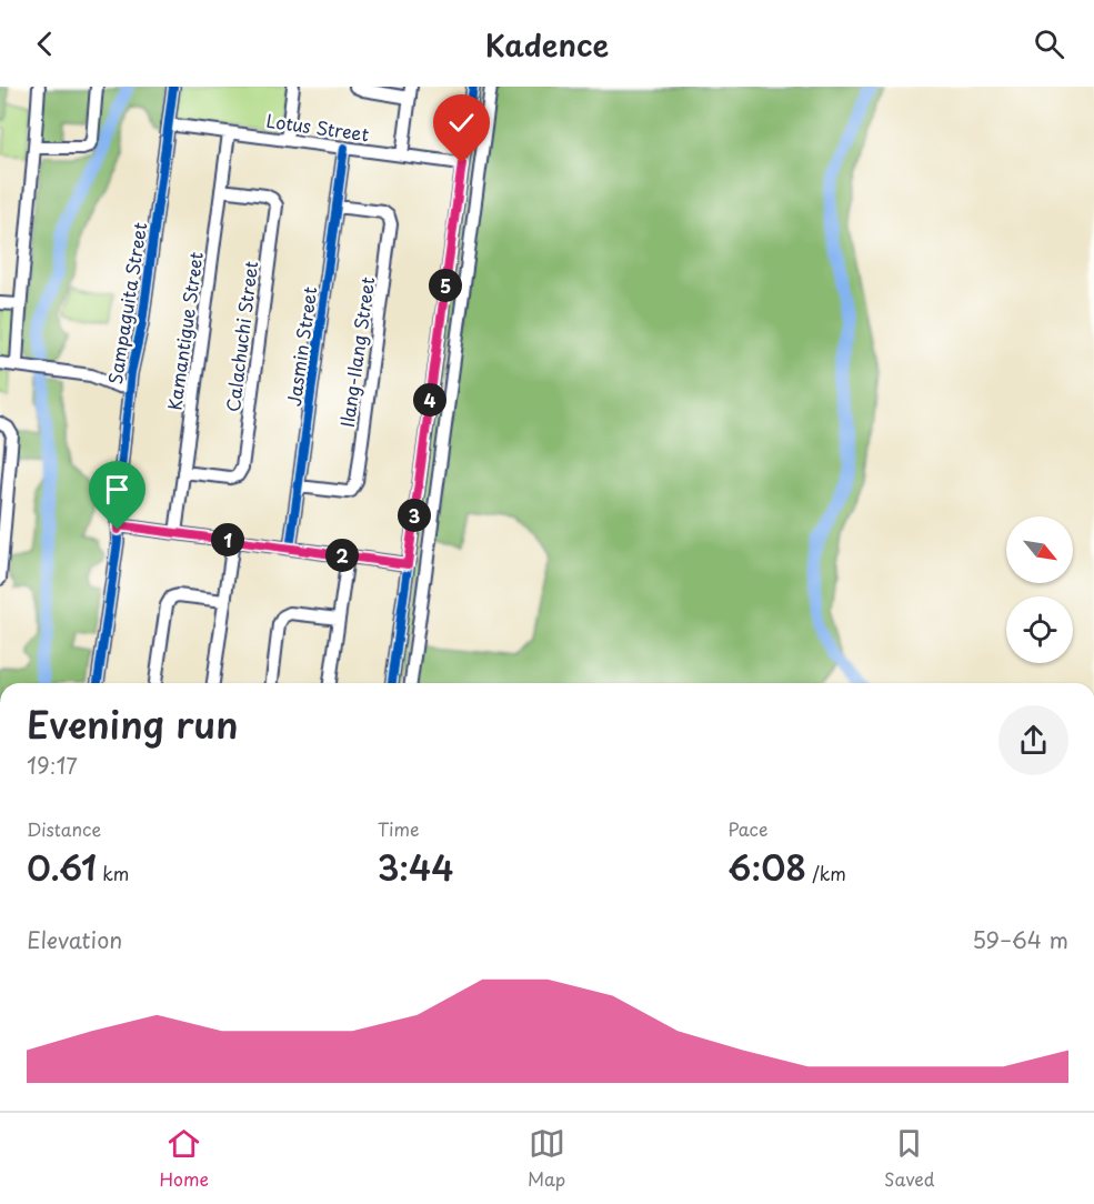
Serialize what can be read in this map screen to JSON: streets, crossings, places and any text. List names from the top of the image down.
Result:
{
  "streets": {
    "street": [
      "Lotus Street",
      "Sampaguita Street",
      "Kamantigue Street",
      "Calachuchi Street",
      "Jasmin Street",
      "Ilang-Ilang Street"
    ]
  },
  "crossings": [
    ["Lotus Street", "Sampaguita Street"],
    ["Lotus Street", "Kamantigue Street"],
    ["Lotus Street", "Jasmin Street"],
    ["Kamantigue Street", "Calachuchi Street"],
    ["Jasmin Street", "Ilang-Ilang Street"]
  ],
  "north": "bottom right",
  "page": {
    "header": "Kadence",
    "pins": [
      "5",
      "4",
      "3",
      "1",
      "2"
    ],
    "heading": ["Evening run", "19:17"],
    "stats": [
      ["Distance", "0.61 km"],
      ["Time", "3:44"],
      ["Pace", "6:08 /km"]
    ],
    "chart": ["Elevation", "59–64 m"],
    "tabs": ["Home", "Map", "Saved"]
  }
}
